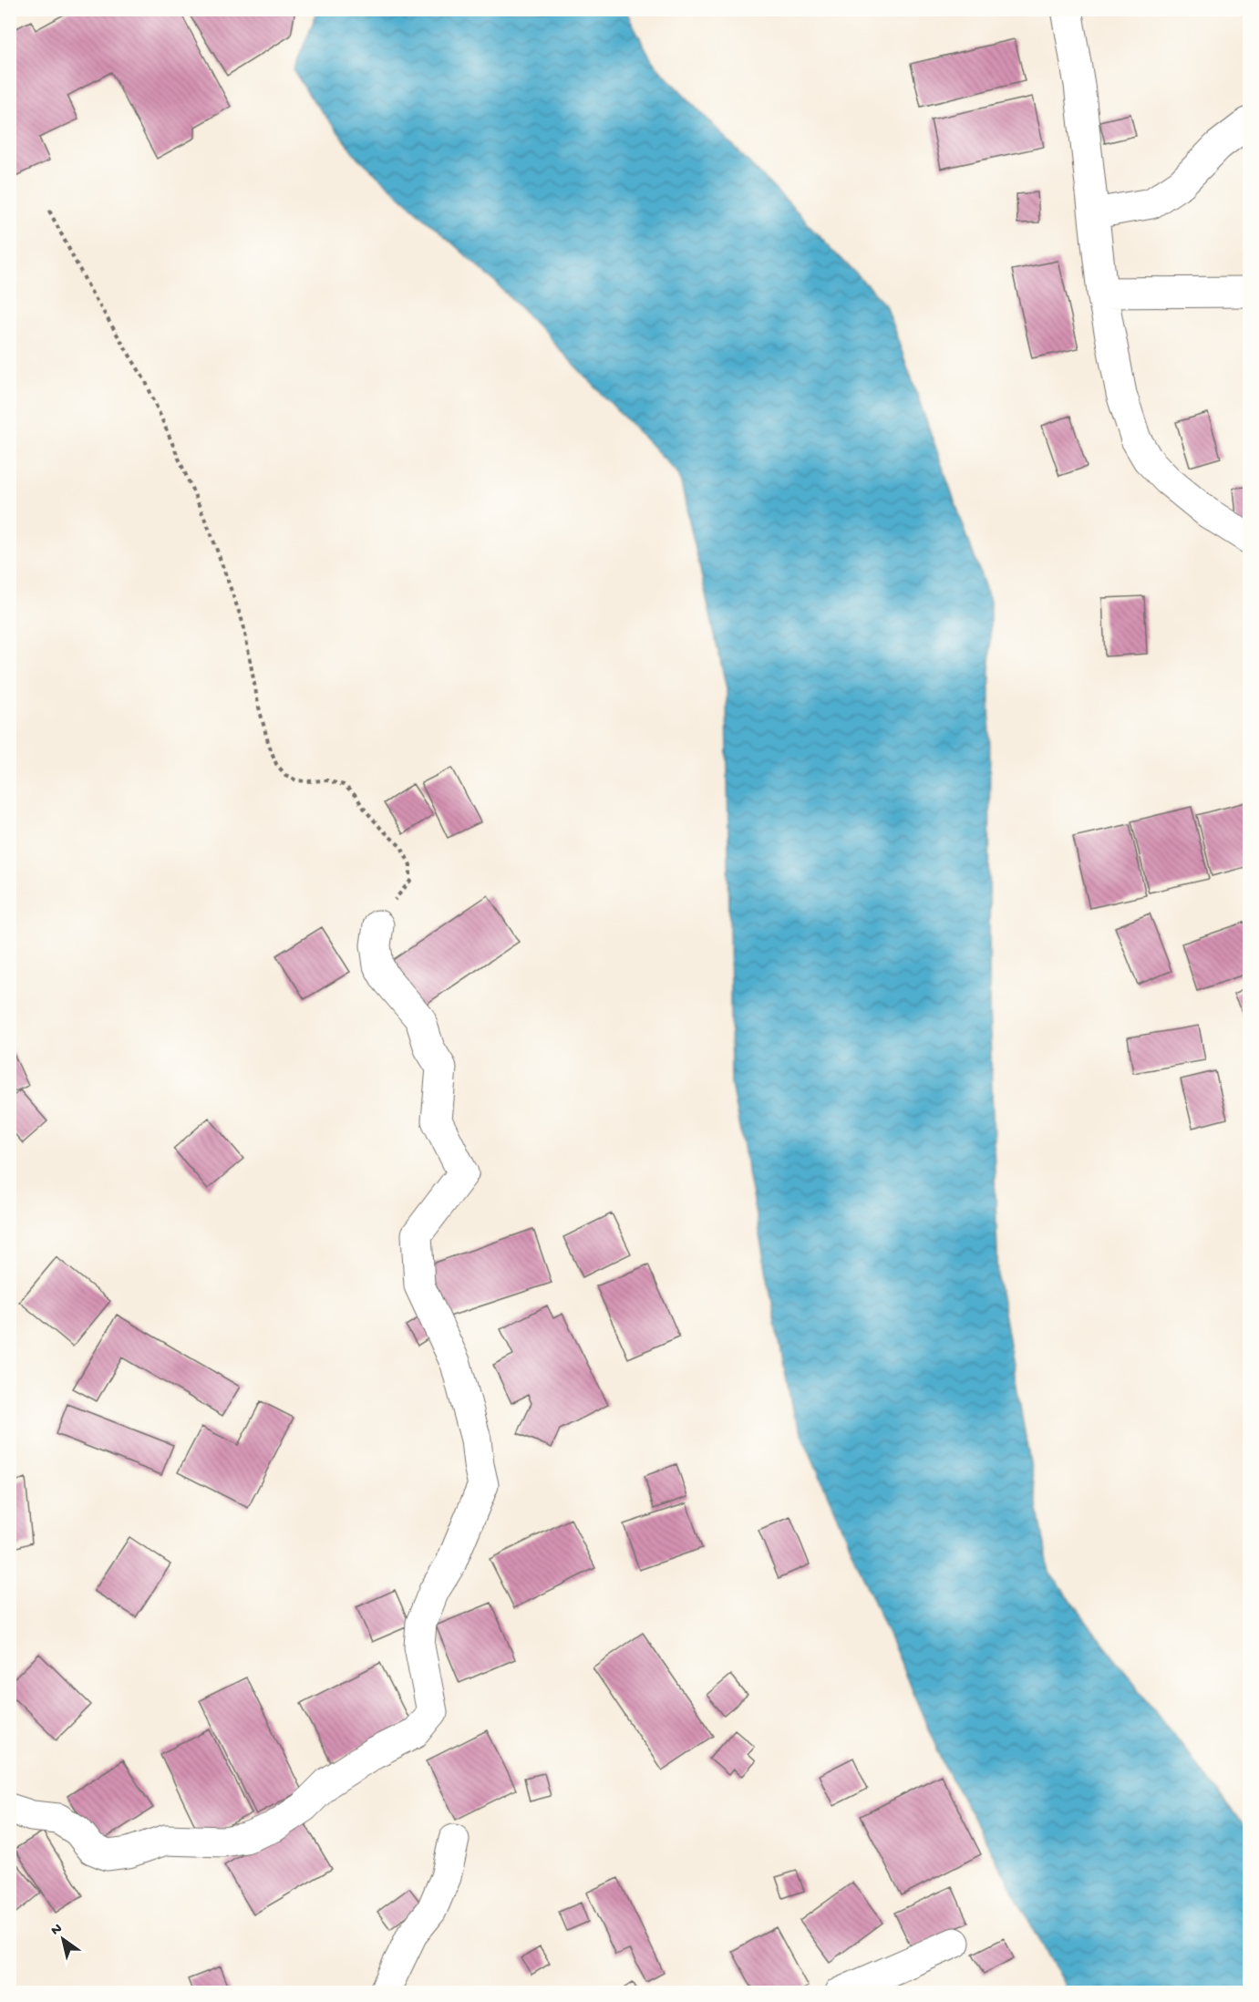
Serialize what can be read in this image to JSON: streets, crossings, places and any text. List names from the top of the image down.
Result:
{
  "north": "top left"
}
